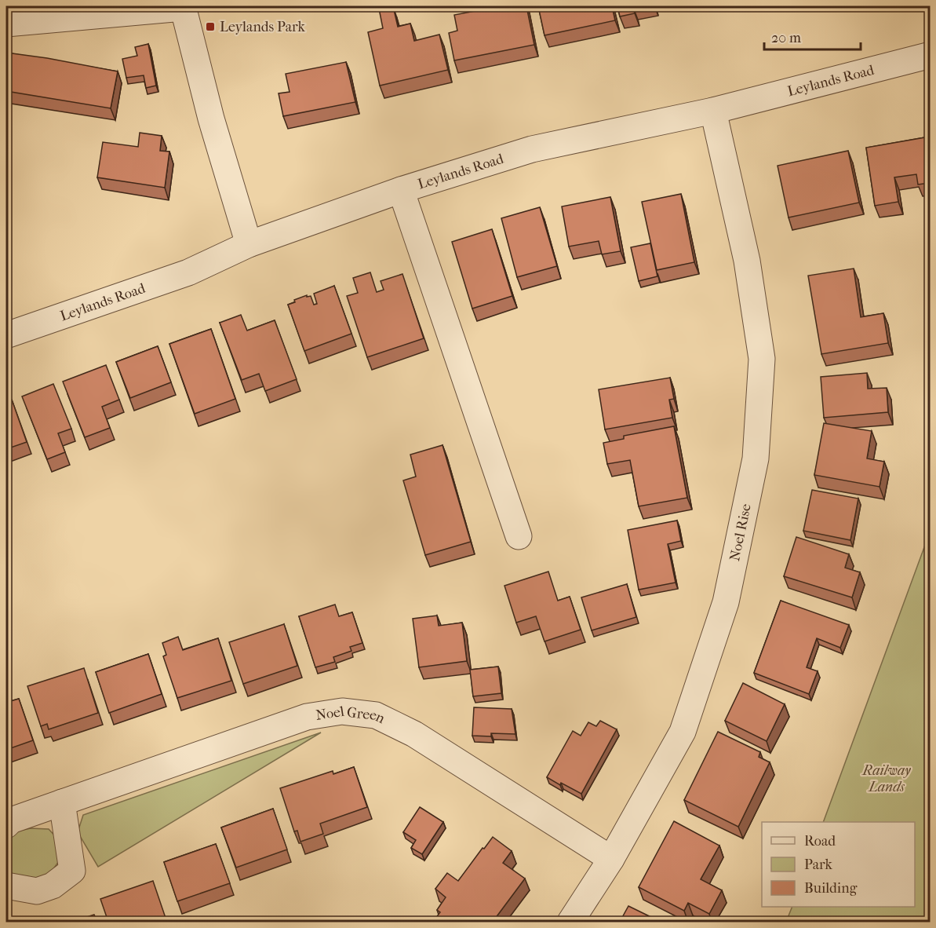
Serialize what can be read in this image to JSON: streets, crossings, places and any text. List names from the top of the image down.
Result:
{
  "streets": {
    "street": ["Leylands Road", "Noel Rise", "Noel Green"]
  },
  "crossings": [
    ["Leylands Road", "Noel Rise"],
    ["Noel Rise", "Noel Green"]
  ],
  "parks": ["Railway Lands"],
  "places": {
    "transit": ["Leylands Park"]
  },
  "legend": ["Road", "Park", "Building"],
  "scale_bar": "20 m"
}
